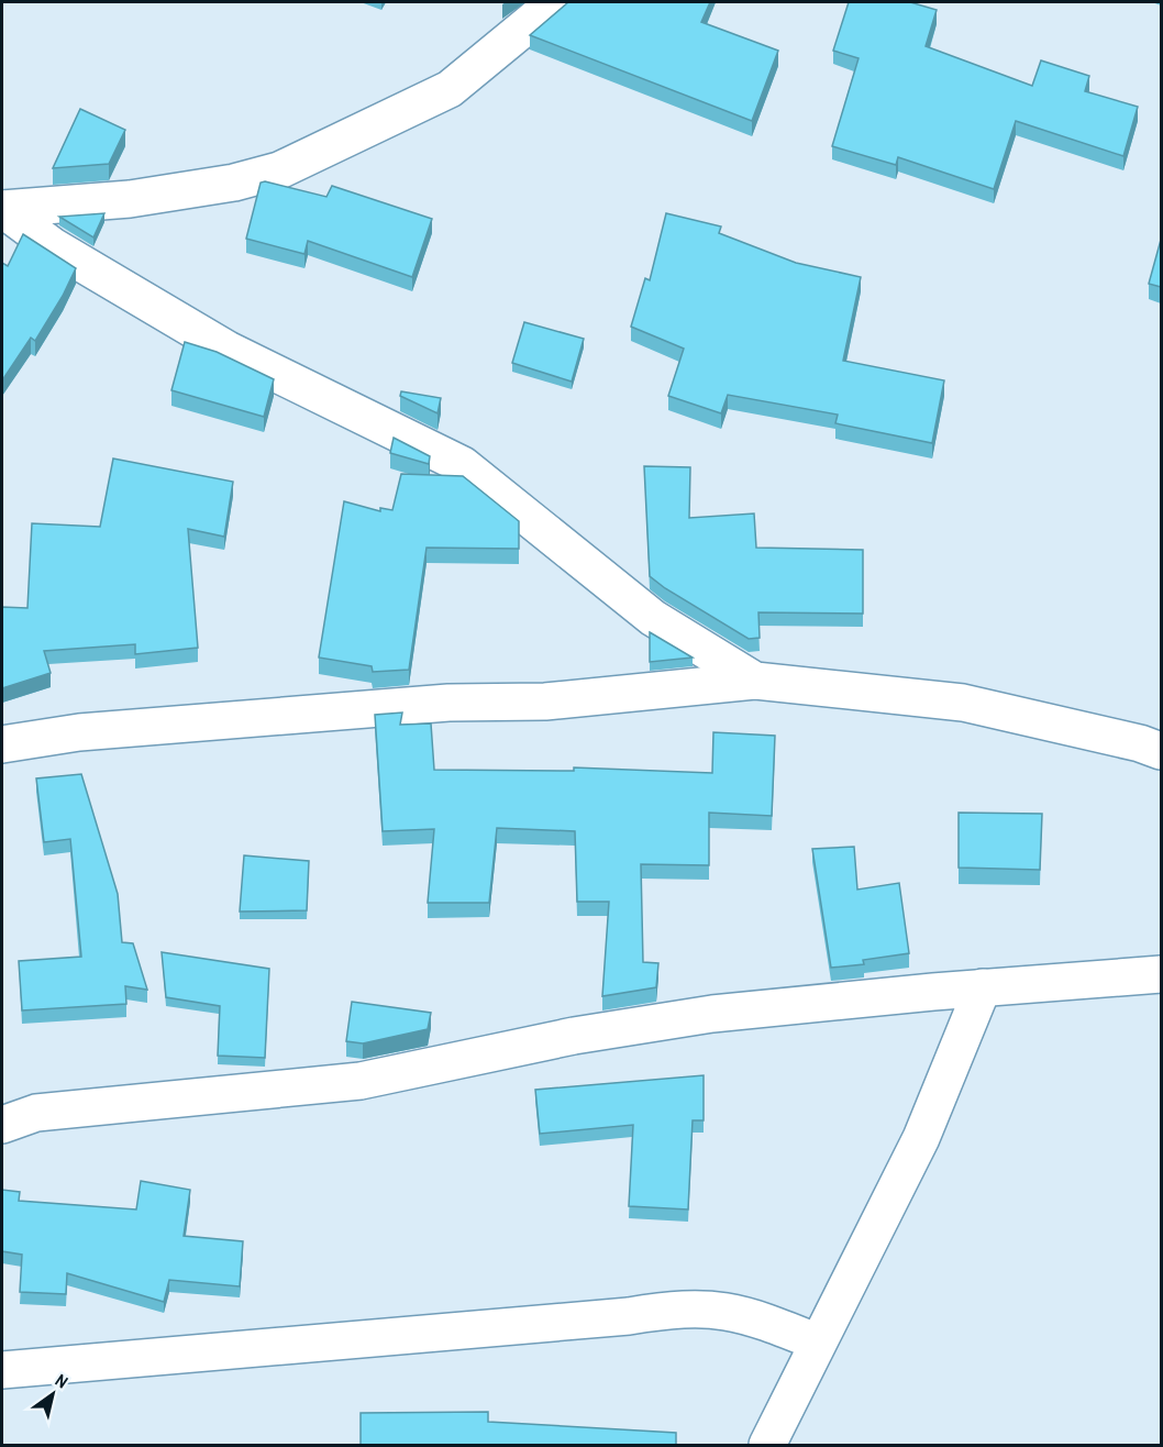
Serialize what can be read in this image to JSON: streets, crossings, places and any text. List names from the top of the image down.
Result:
{
  "north": "top right"
}
